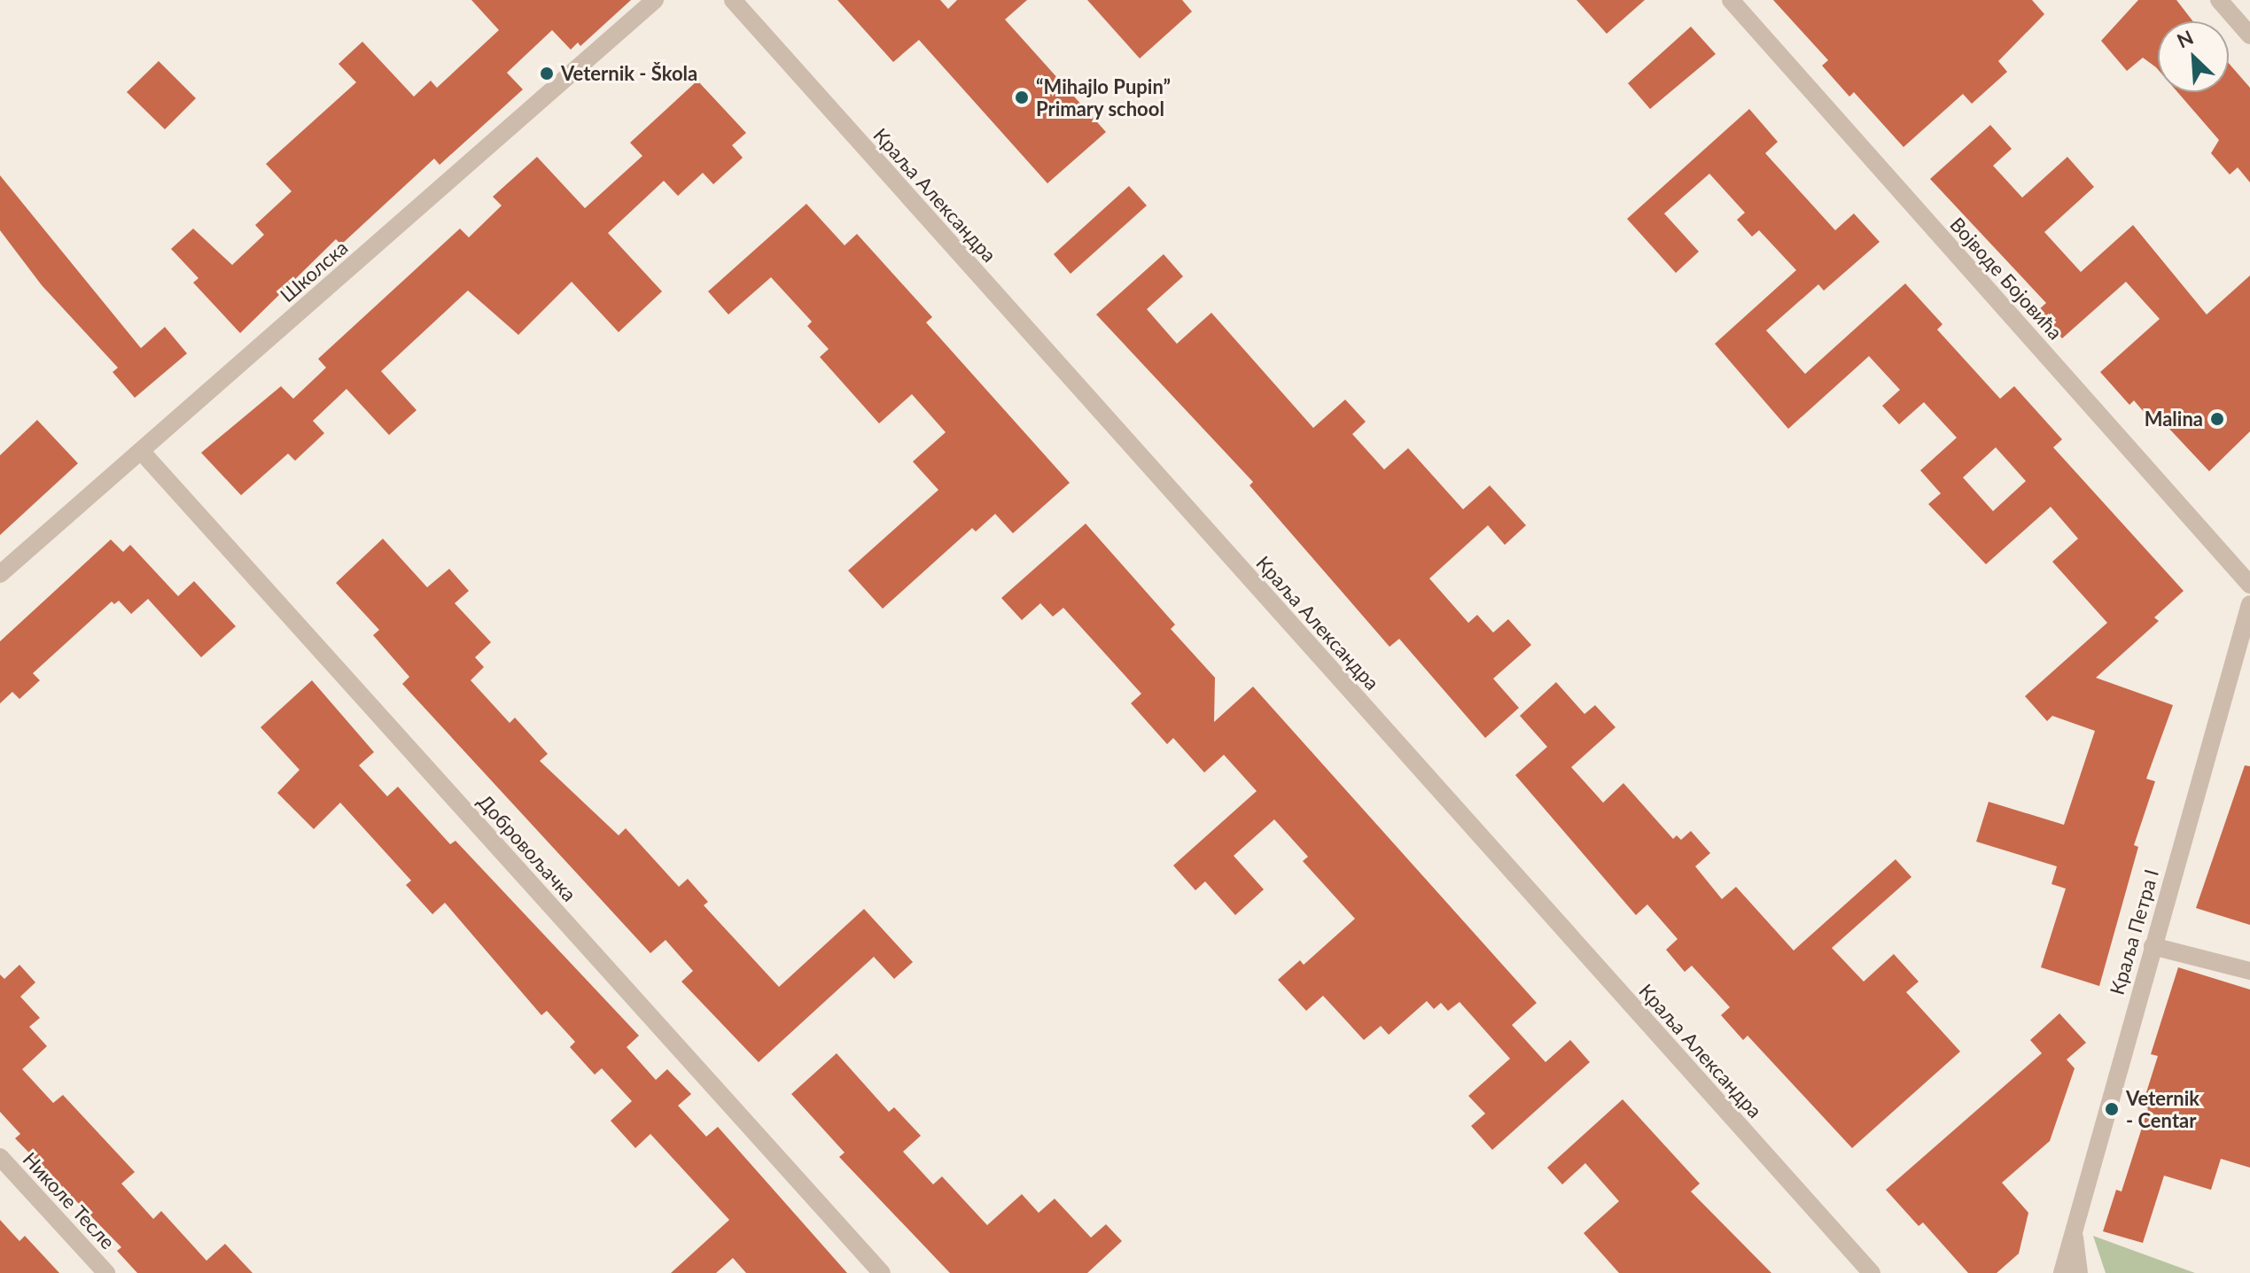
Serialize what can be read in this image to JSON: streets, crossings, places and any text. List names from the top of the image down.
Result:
{
  "streets": {
    "street": [
      "Краља Александра",
      "Школска",
      "Војводе Бојовића",
      "Добровољачка",
      "Краља Петра I",
      "Николе Тесле"
    ]
  },
  "crossings": [
    ["Школска", "Добровољачка"]
  ],
  "places": [
    "Veternik - Škola",
    "“Mihajlo Pupin” Primary school",
    "Malina",
    "Veternik - Centar"
  ],
  "north": "top left"
}
